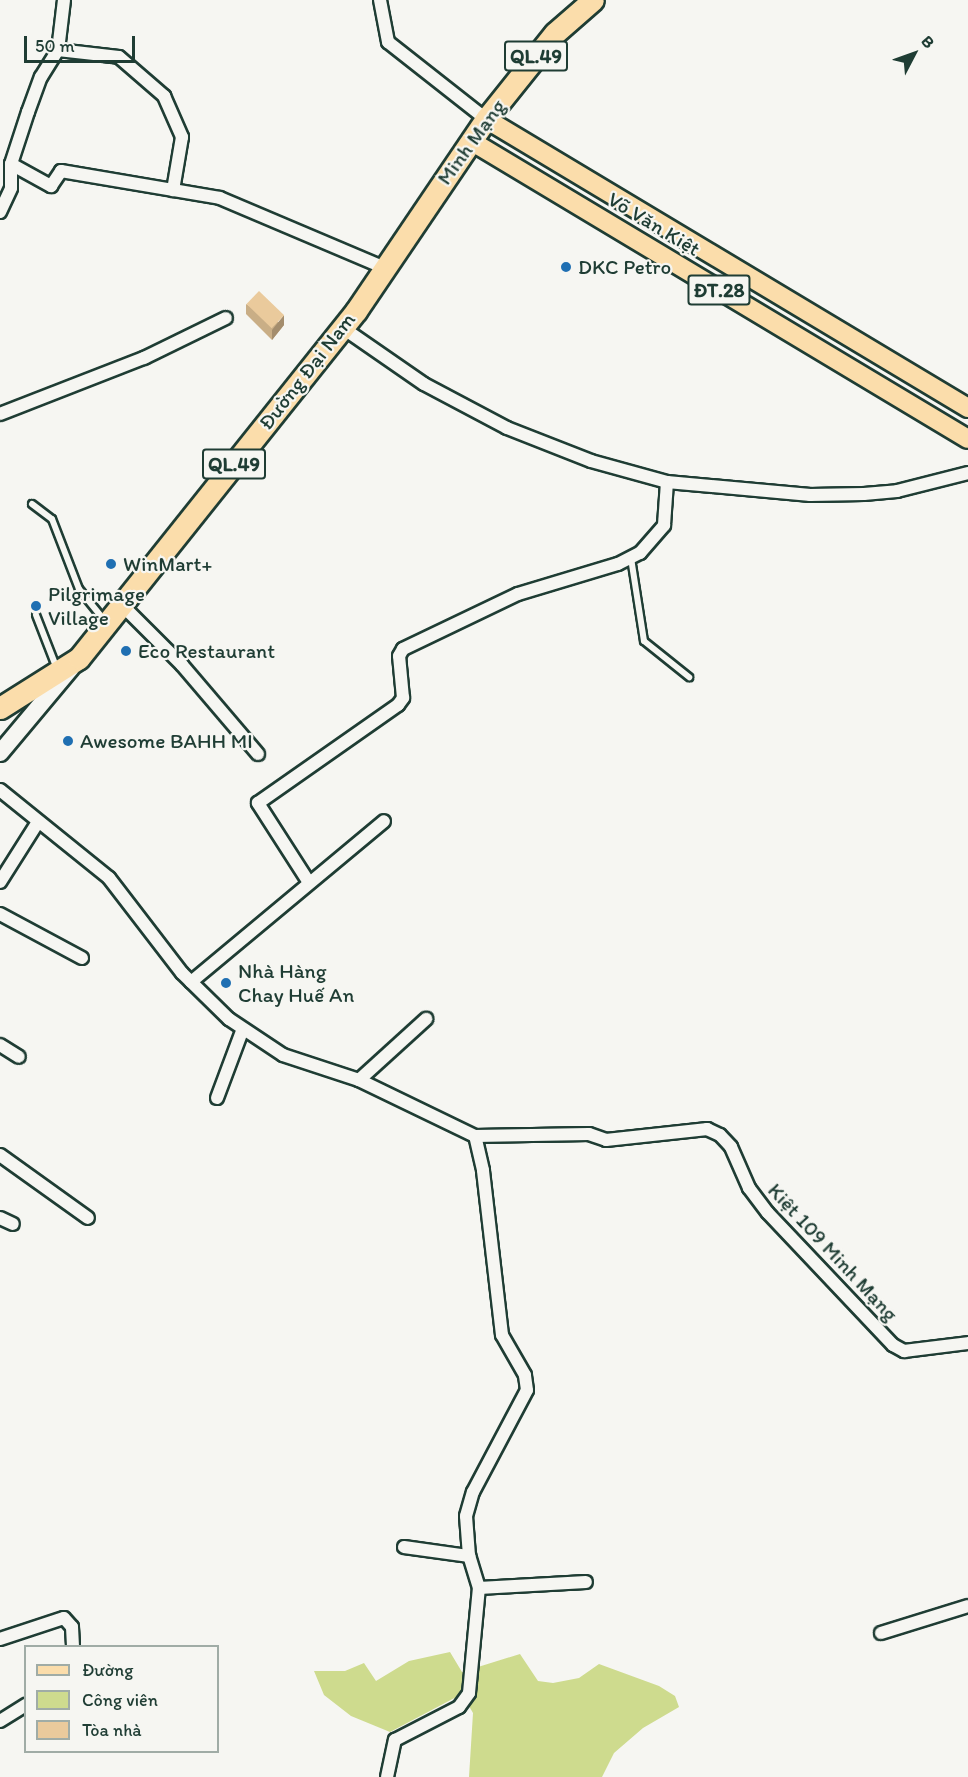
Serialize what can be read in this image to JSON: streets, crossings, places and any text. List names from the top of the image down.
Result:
{
  "streets": {
    "highway": ["QL.49", "Minh Mạng", "Đường Đại Nam"],
    "main road": ["Võ Văn Kiệt", "ĐT.28"],
    "street": ["Kiệt 109 Minh Mạng"]
  },
  "crossings": [
    ["QL.49", "Đường Đại Nam"],
    ["Minh Mạng", "Võ Văn Kiệt"],
    ["Minh Mạng", "Đường Đại Nam"]
  ],
  "places": [
    "DKC Petro",
    "WinMart+",
    "Pilgrimage Village",
    "Eco Restaurant",
    "Awesome BAHH MI",
    "Nhà Hàng Chay Huế An"
  ],
  "legend": ["Đường", "Công viên", "Tòa nhà"],
  "scale_bar": "50 m",
  "north": "top right"
}
